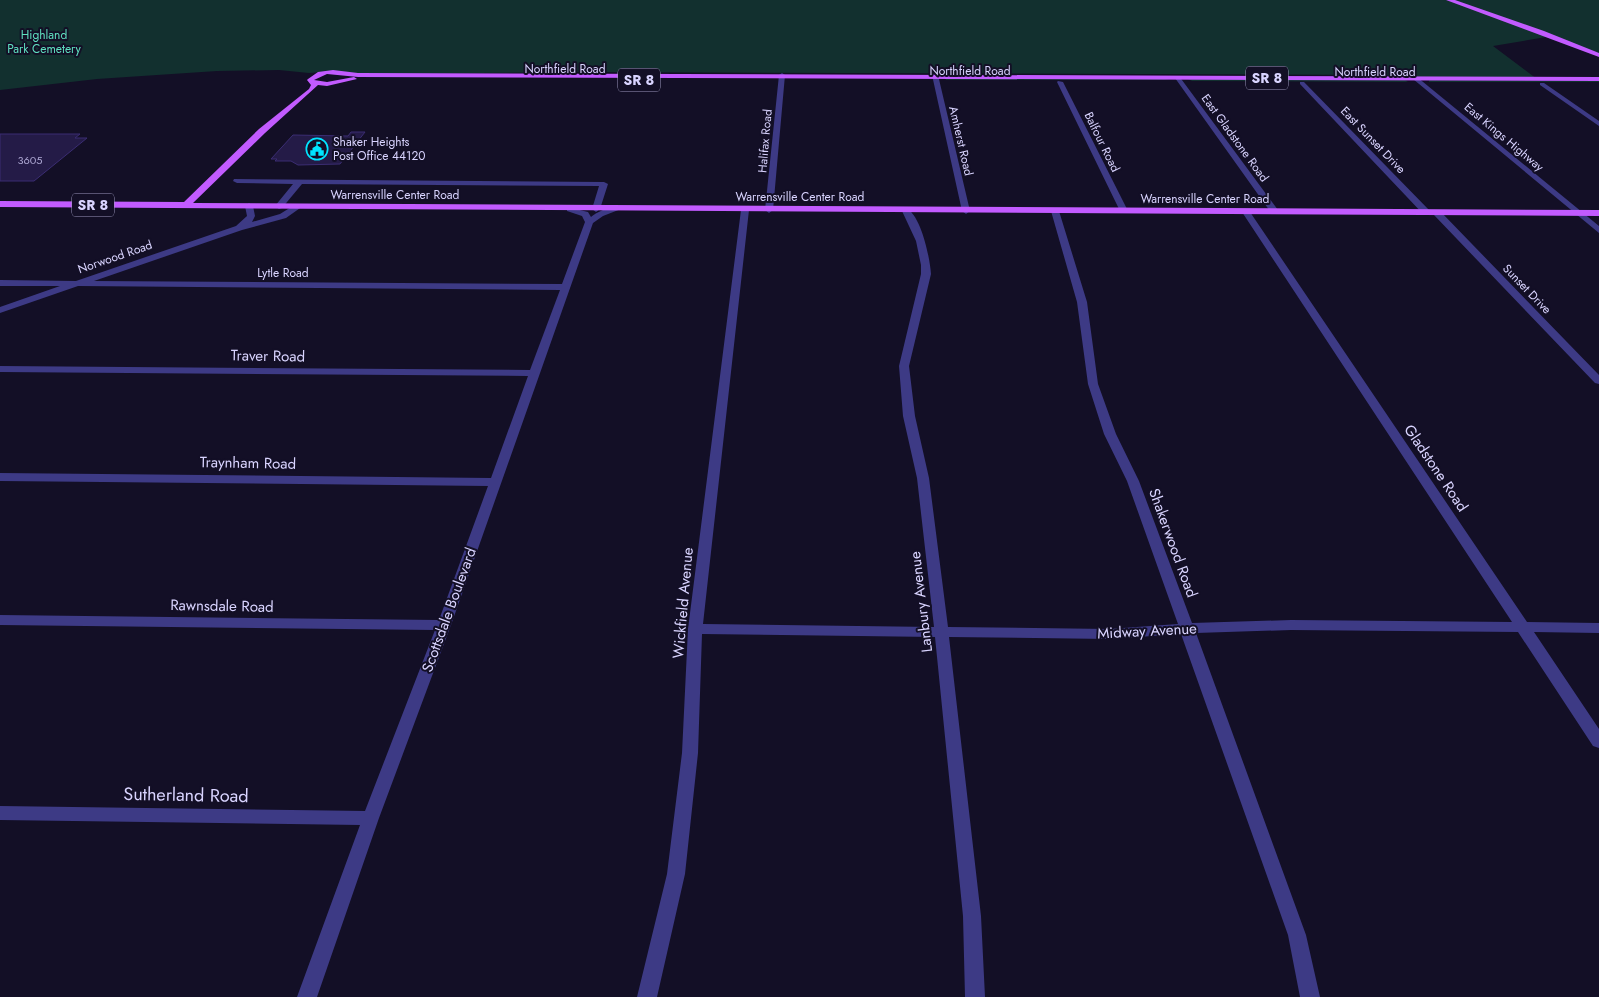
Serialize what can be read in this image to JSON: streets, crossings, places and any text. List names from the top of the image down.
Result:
{
  "streets": {
    "main road": ["Northfield Road", "SR 8", "Warrensville Center Road"],
    "street": [
      "East Kings Highway",
      "East Gladstone Road",
      "East Sunset Drive",
      "Halifax Road",
      "Amherst Road",
      "Balfour Road",
      "Norwood Road",
      "Lytle Road",
      "Sunset Drive",
      "Traver Road",
      "Traynham Road",
      "Gladstone Road",
      "Shakerwood Road",
      "Lanbury Avenue",
      "Wickfield Avenue",
      "Rawnsdale Road",
      "Scottsdale Boulevard",
      "Midway Avenue",
      "Sutherland Road"
    ]
  },
  "crossings": [
    ["Northfield Road", "SR 8"],
    ["Northfield Road", "East Kings Highway"],
    ["Northfield Road", "East Gladstone Road"],
    ["Northfield Road", "East Sunset Drive"],
    ["Northfield Road", "Halifax Road"],
    ["Northfield Road", "Amherst Road"],
    ["Northfield Road", "Balfour Road"],
    ["SR 8", "Warrensville Center Road"],
    ["East Kings Highway", "Warrensville Center Road"],
    ["East Gladstone Road", "Warrensville Center Road"],
    ["East Sunset Drive", "Warrensville Center Road"],
    ["East Sunset Drive", "Sunset Drive"],
    ["Halifax Road", "Warrensville Center Road"],
    ["Amherst Road", "Warrensville Center Road"],
    ["Balfour Road", "Warrensville Center Road"],
    ["Warrensville Center Road", "Norwood Road"],
    ["Warrensville Center Road", "Sunset Drive"],
    ["Warrensville Center Road", "Gladstone Road"],
    ["Warrensville Center Road", "Shakerwood Road"],
    ["Warrensville Center Road", "Lanbury Avenue"],
    ["Warrensville Center Road", "Wickfield Avenue"],
    ["Norwood Road", "Lytle Road"],
    ["Lytle Road", "Scottsdale Boulevard"],
    ["Traver Road", "Scottsdale Boulevard"],
    ["Traynham Road", "Scottsdale Boulevard"],
    ["Gladstone Road", "Midway Avenue"],
    ["Shakerwood Road", "Midway Avenue"],
    ["Lanbury Avenue", "Midway Avenue"],
    ["Wickfield Avenue", "Midway Avenue"],
    ["Rawnsdale Road", "Scottsdale Boulevard"],
    ["Scottsdale Boulevard", "Sutherland Road"]
  ],
  "parks": ["Highland Park Cemetery"],
  "places": {
    "public building": ["Shaker Heights Post Office 44120"]
  },
  "house_numbers": ["3605"]
}
